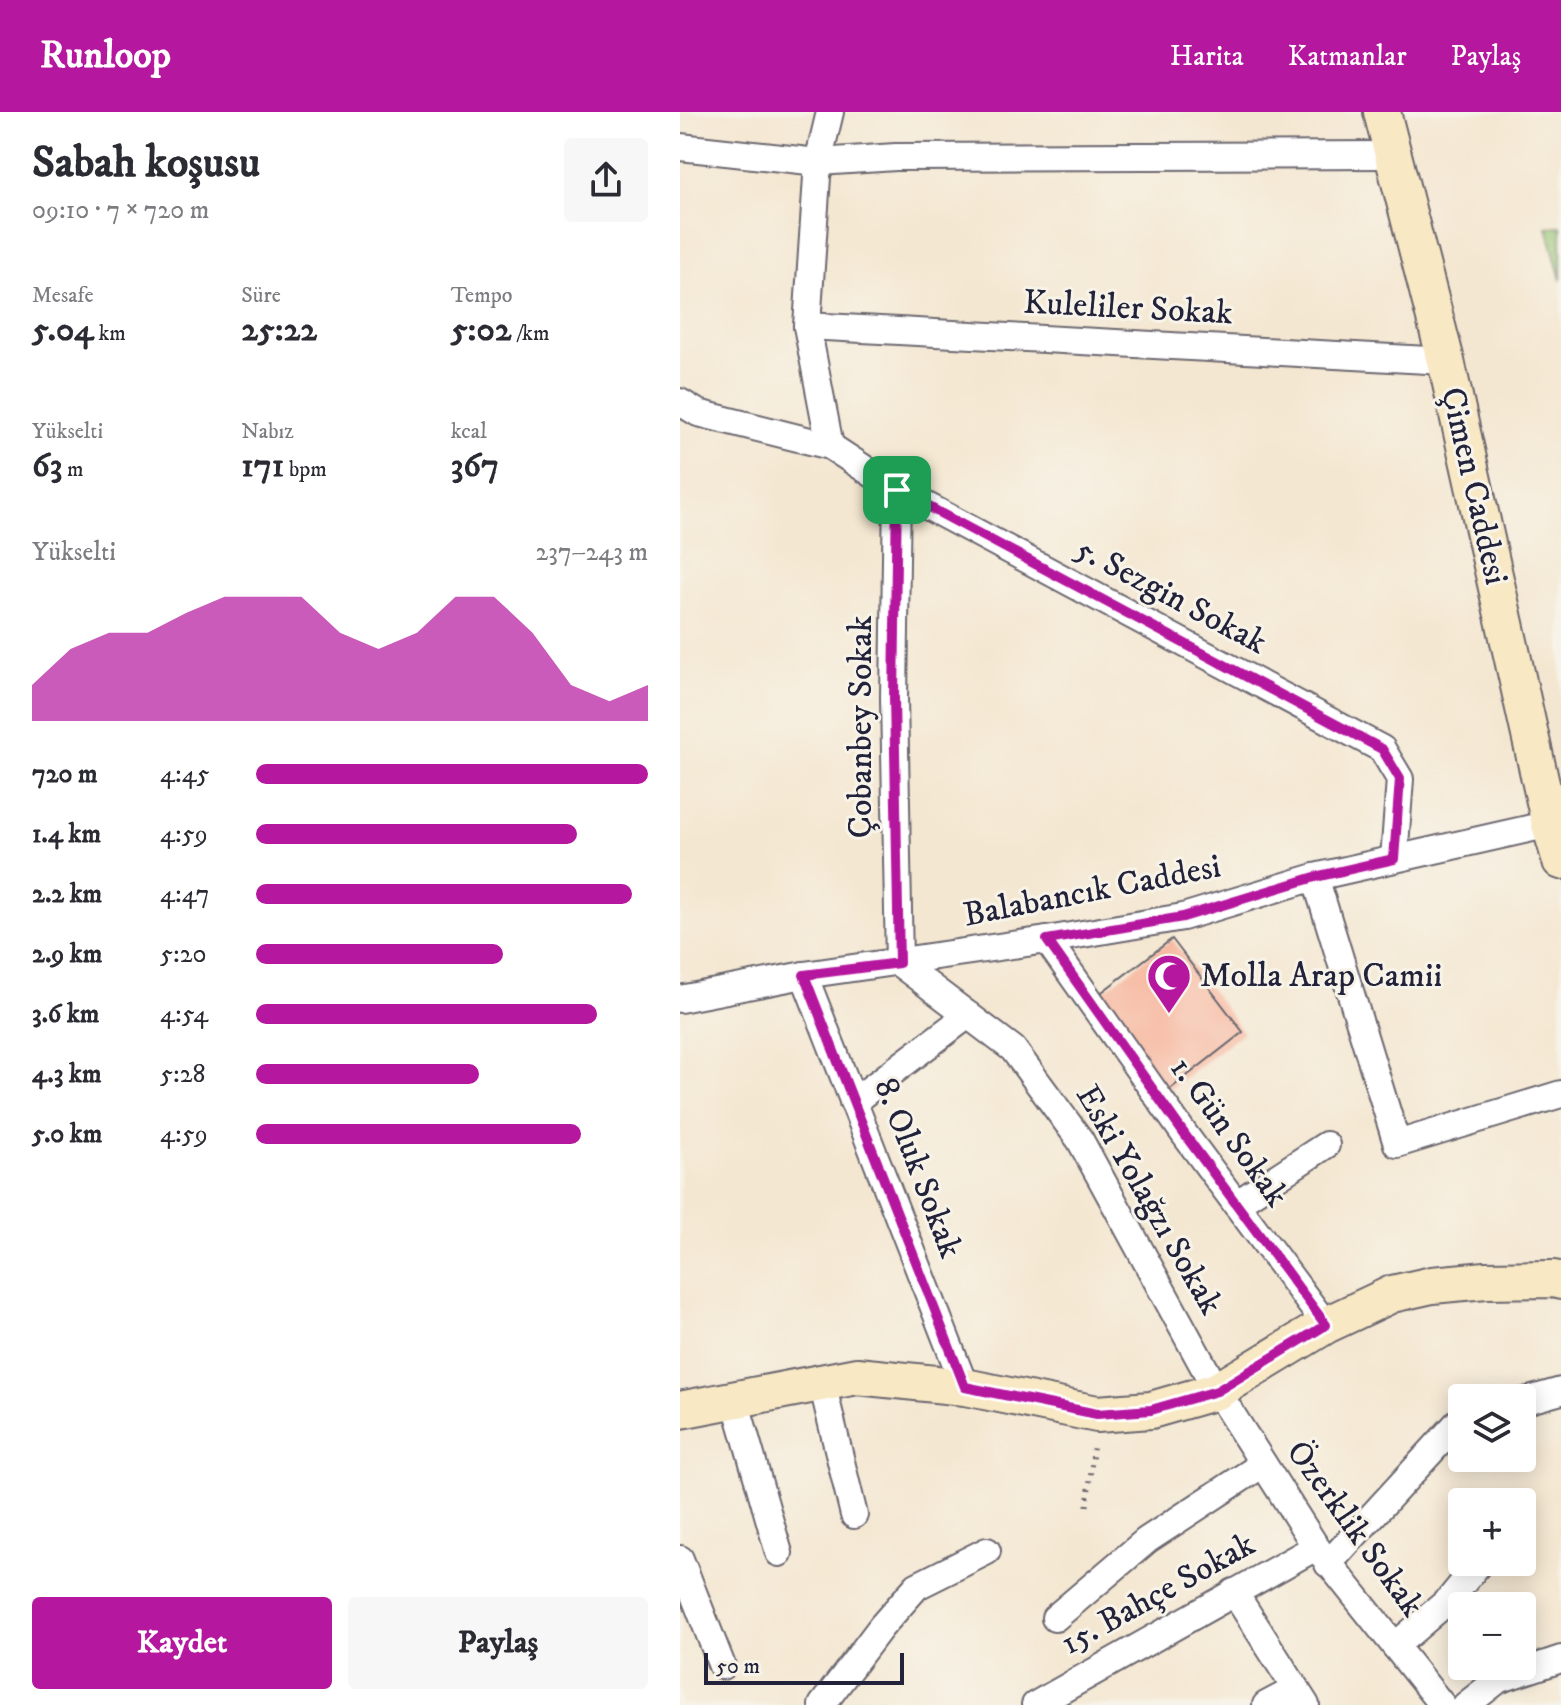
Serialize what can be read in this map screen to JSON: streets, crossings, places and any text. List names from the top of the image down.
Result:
{
  "streets": {
    "main road": ["Çimen Caddesi"],
    "street": [
      "Kuleliler Sokak",
      "5. Sezgin Sokak",
      "Çobanbey Sokak",
      "Balabancık Caddesi",
      "1. Gün Sokak",
      "8. Oluk Sokak",
      "Eski Yolağzı Sokak",
      "Özerklik Sokak",
      "15. Bahçe Sokak"
    ]
  },
  "crossings": [
    ["Kuleliler Sokak", "Çimen Caddesi"],
    ["Çimen Caddesi", "Balabancık Caddesi"],
    ["5. Sezgin Sokak", "Çobanbey Sokak"],
    ["5. Sezgin Sokak", "Balabancık Caddesi"],
    ["Çobanbey Sokak", "Balabancık Caddesi"],
    ["Çobanbey Sokak", "Eski Yolağzı Sokak"],
    ["Balabancık Caddesi", "1. Gün Sokak"],
    ["Balabancık Caddesi", "8. Oluk Sokak"],
    ["Balabancık Caddesi", "Eski Yolağzı Sokak"],
    ["Eski Yolağzı Sokak", "Özerklik Sokak"],
    ["Özerklik Sokak", "15. Bahçe Sokak"]
  ],
  "places": {
    "mosque": ["Molla Arap Camii"]
  },
  "scale_bar": "50 m",
  "page": {
    "header": "Runloop",
    "nav": ["Harita", "Katmanlar", "Paylaş"],
    "heading": ["Sabah koşusu", "09:10 · 7 × 720 m"],
    "stats": [
      ["Mesafe", "5.04 km"],
      ["Süre", "25:22"],
      ["Tempo", "5:02 /km"],
      ["Yükselti", "63 m"],
      ["Nabız", "171 bpm"],
      ["kcal", "367"]
    ],
    "chart": ["Yükselti", "237–243 m"],
    "list": [
      {
        "name": "720 m",
        "note": "4:45"
      },
      {
        "name": "1.4 km",
        "note": "4:59"
      },
      {
        "name": "2.2 km",
        "note": "4:47"
      },
      {
        "name": "2.9 km",
        "note": "5:20"
      },
      {
        "name": "3.6 km",
        "note": "4:54"
      },
      {
        "name": "4.3 km",
        "note": "5:28"
      },
      {
        "name": "5.0 km",
        "note": "4:59"
      }
    ],
    "map_buttons": ["+", "−"],
    "buttons": ["Kaydet", "Paylaş"],
    "scale": "50 m"
  }
}
